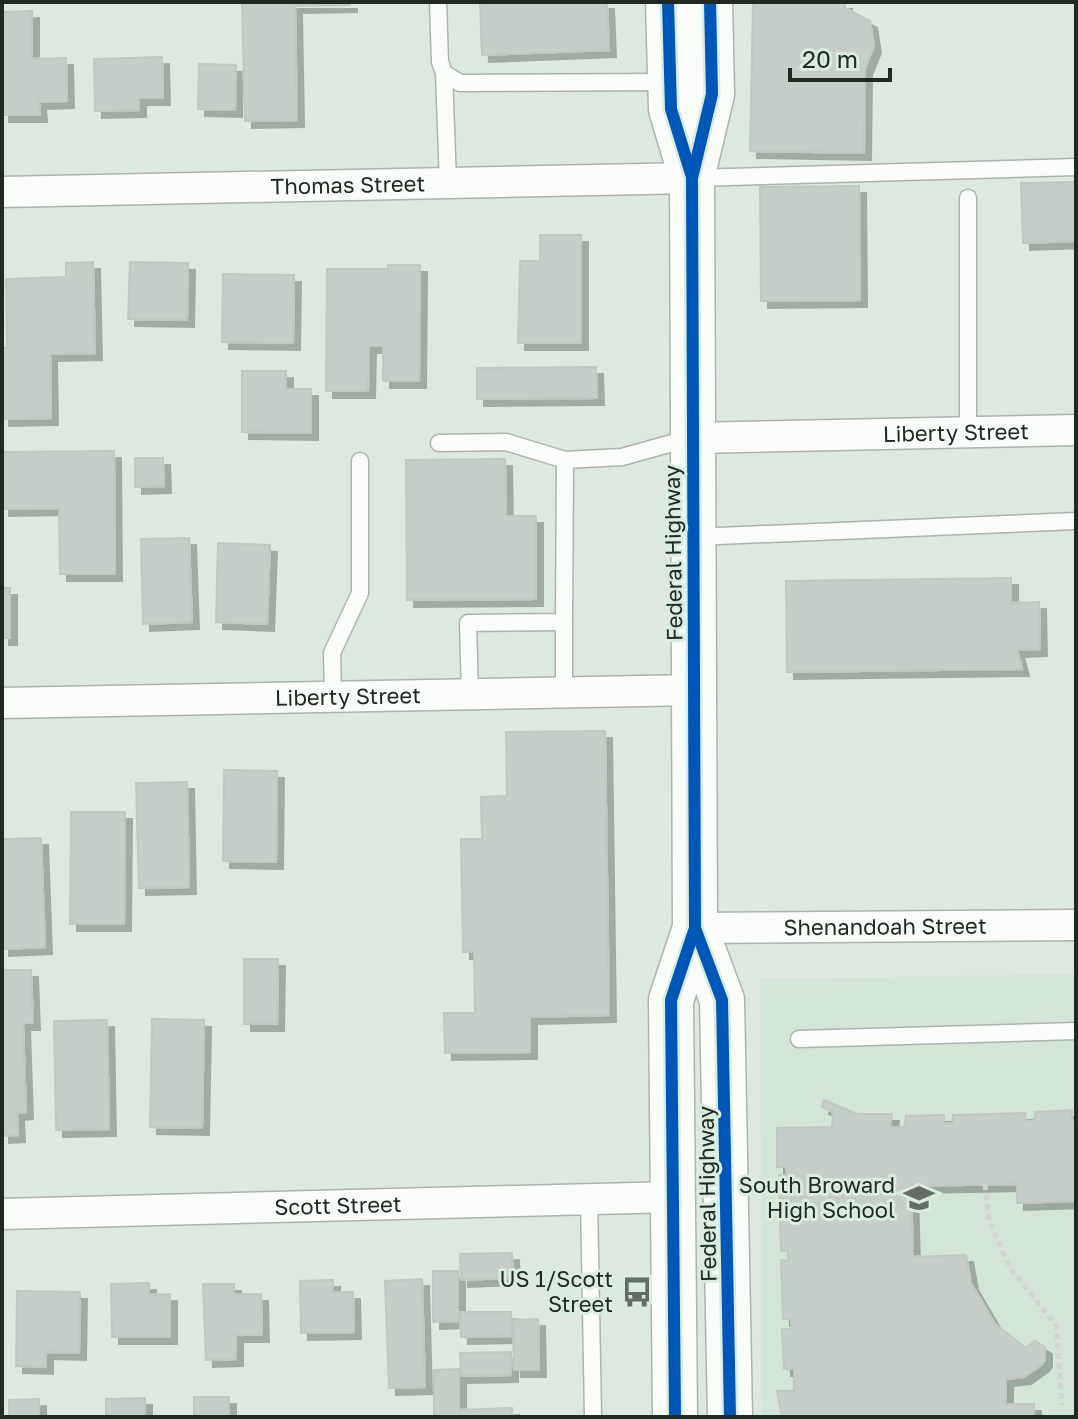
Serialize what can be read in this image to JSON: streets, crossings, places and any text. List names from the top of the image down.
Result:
{
  "streets": {
    "main road": ["Federal Highway"],
    "street": [
      "Thomas Street",
      "Liberty Street",
      "Shenandoah Street",
      "Scott Street"
    ]
  },
  "crossings": [
    ["Thomas Street", "Federal Highway"],
    ["Liberty Street", "Federal Highway"],
    ["Federal Highway", "Shenandoah Street"],
    ["Federal Highway", "Scott Street"]
  ],
  "places": {
    "school or university": ["South Broward High School"],
    "bus stop": ["US 1/Scott Street"]
  },
  "scale_bar": "20 m"
}
